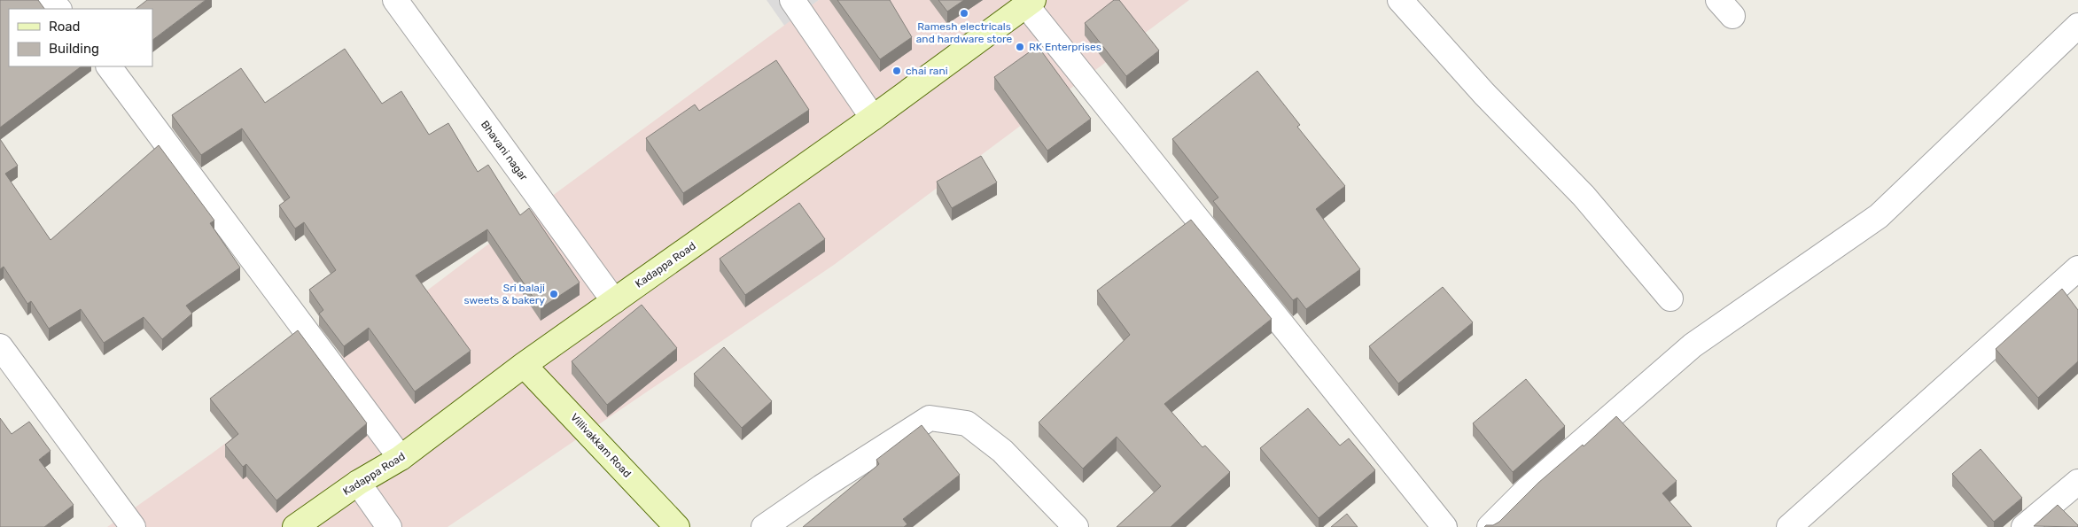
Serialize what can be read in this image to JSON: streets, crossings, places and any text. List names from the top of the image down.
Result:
{
  "streets": {
    "main road": ["Kadappa Road", "Villivakkam Road"],
    "street": ["Bhavani nagar"]
  },
  "crossings": [
    ["Bhavani nagar", "Kadappa Road"],
    ["Kadappa Road", "Villivakkam Road"]
  ],
  "places": [
    "Ramesh electricals and hardware store",
    "RK Enterprises",
    "chai rani",
    "Sri balaji sweets & bakery"
  ],
  "legend": ["Road", "Building"]
}
